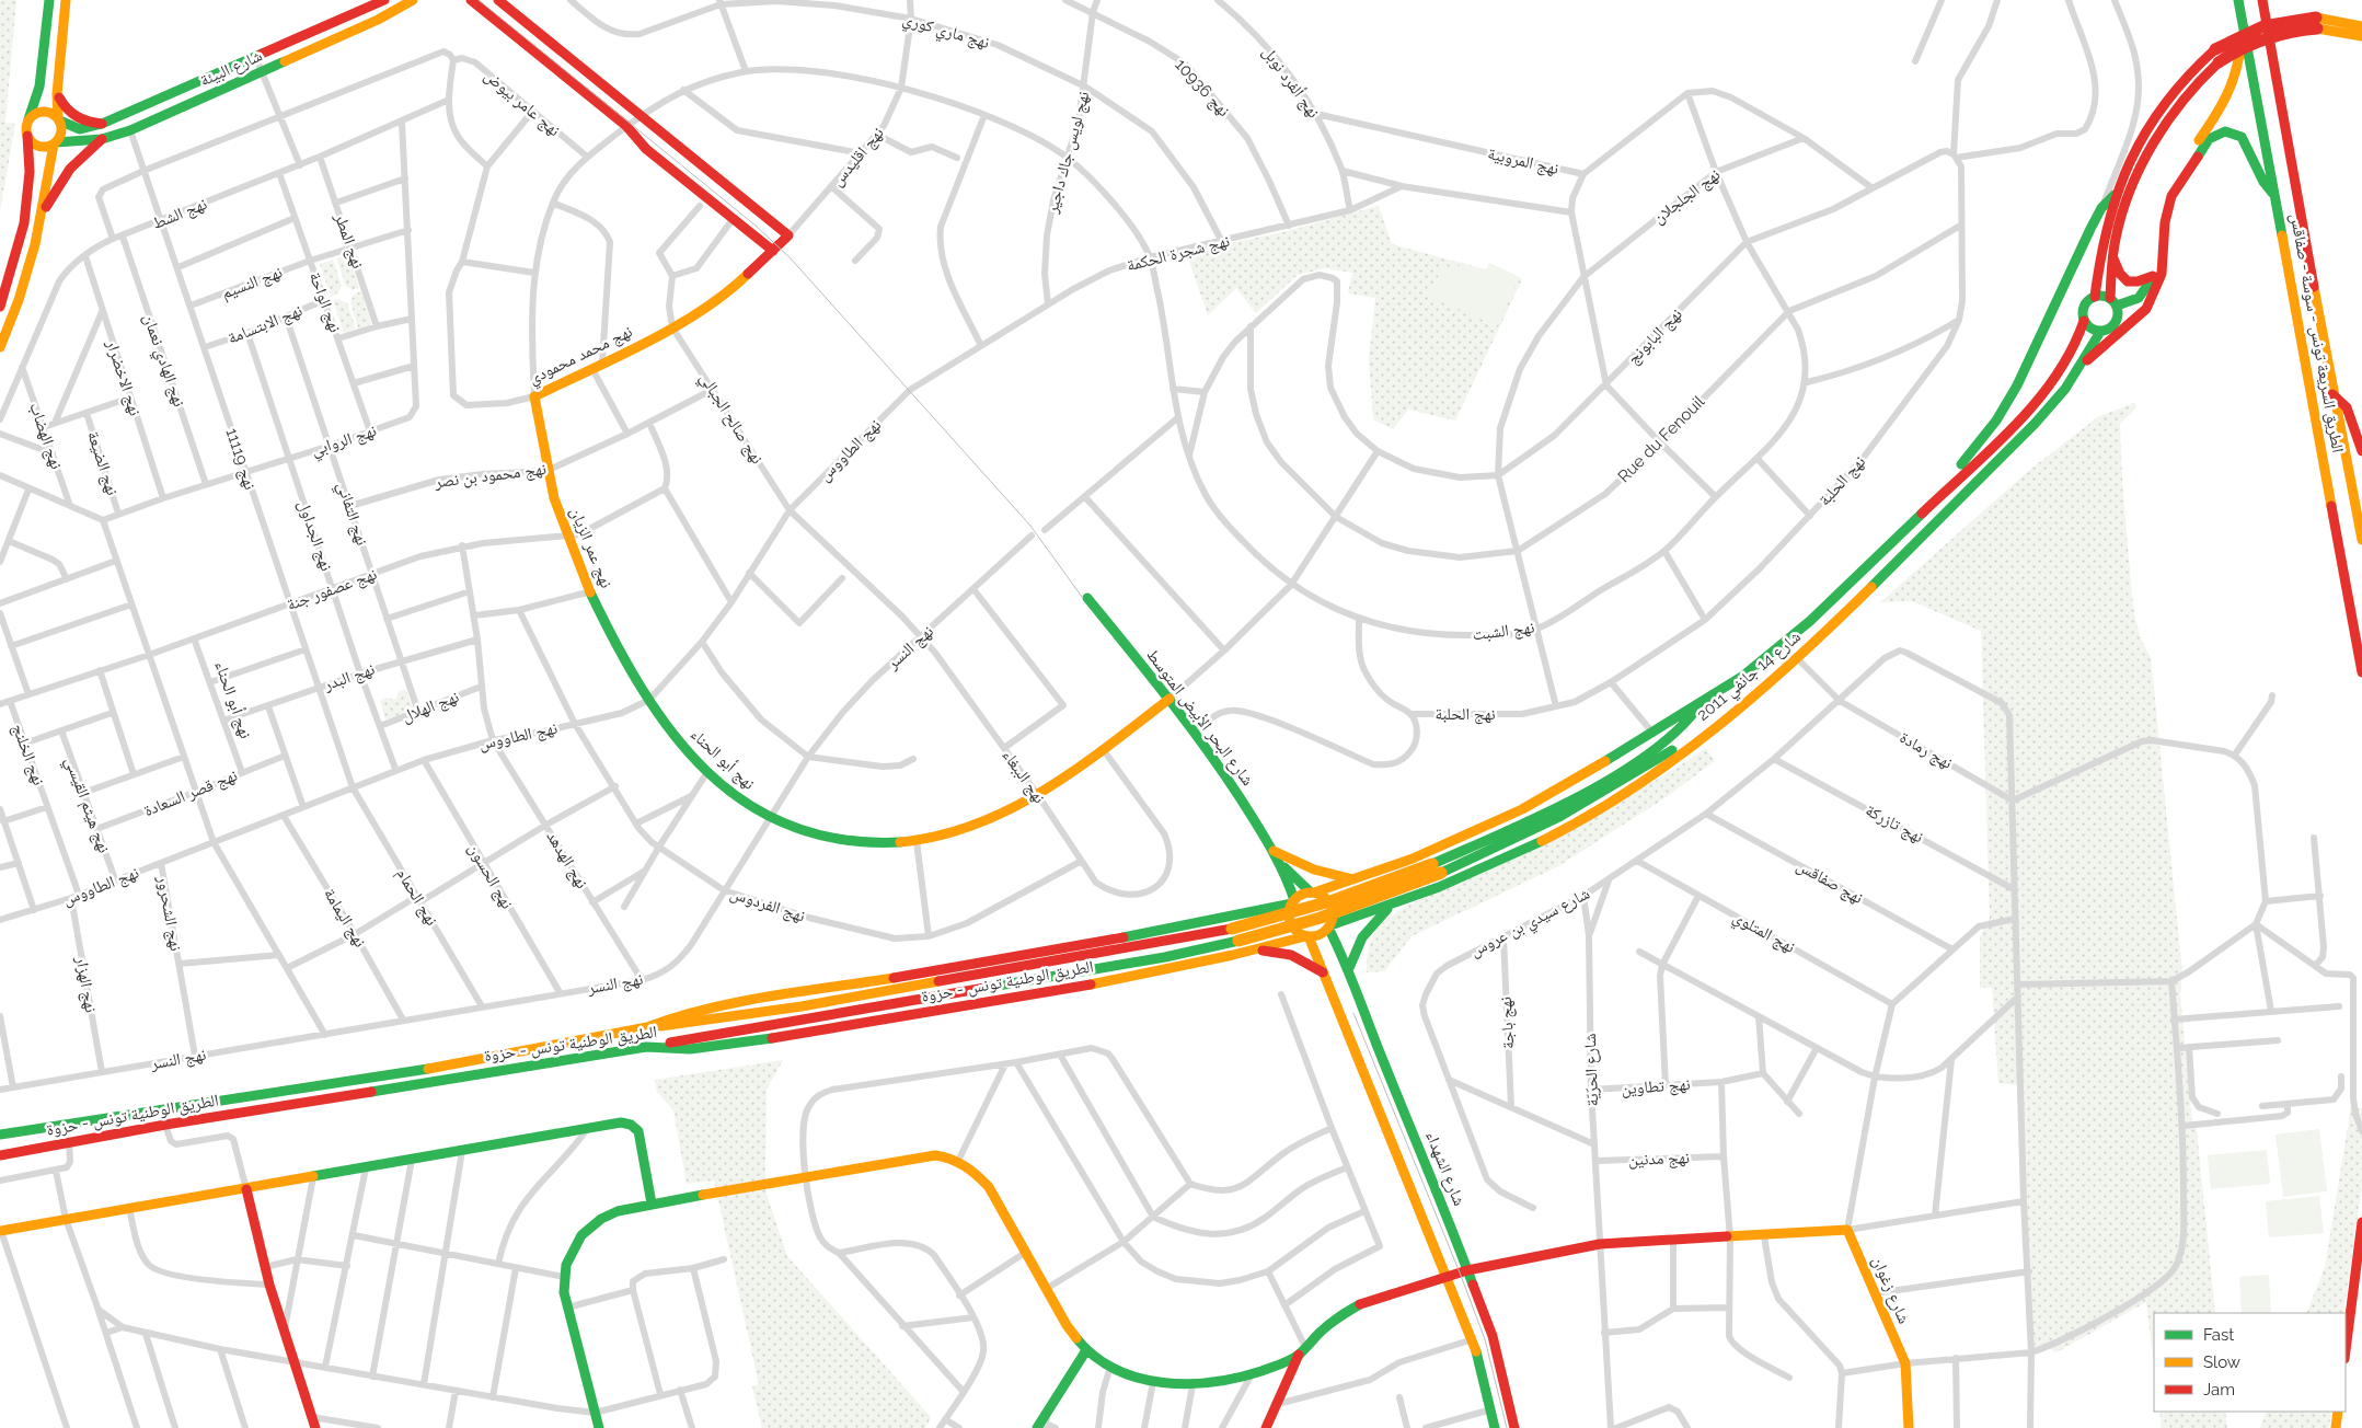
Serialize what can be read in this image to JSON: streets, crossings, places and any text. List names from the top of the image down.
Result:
{
  "streets": {
    "main road": [
      "شارع البيئة",
      "الطريق السريعة تونس - سوسة - صفاقس",
      "نهج محمد محمودي",
      "نهج عمر الزيان",
      "شارع 14 جانفي 2011",
      "نهج أبو الحناء",
      "شارع البحر الأبيض المتوسط",
      "الطريق الوطنية تونس - حزوة",
      "شارع الشهداء",
      "شارع زغوان"
    ],
    "street": [
      "نهج ماري كوري",
      "نهج ألفرد نوبل",
      "نهج 10936",
      "نهج عامر بيوض",
      "نهج لويس جاك داجير",
      "نهج اقليدس",
      "نهج المروبية",
      "نهج الجلجلان",
      "نهج الشط",
      "نهج المطر",
      "نهج شجرة الحكمة",
      "نهج النسيم",
      "نهج الواحة",
      "نهج الابتسامة",
      "نهج البابونج",
      "نهج الهادي نعمان",
      "نهج الاخضرار",
      "نهج صالح الجبالي",
      "نهج الهضاب",
      "Rue du Fenouil",
      "نهج الروابي",
      "نهج الطاووس",
      "نهج 11119",
      "نهج الضيعة",
      "نهج محمود بن نصر",
      "نهج الحلبة",
      "نهج التفاني",
      "نهج الجداول",
      "نهج عصفور جنة",
      "نهج الشبت",
      "نهج النسر",
      "نهج البدر",
      "نهج الهلال",
      "نهج رمادة",
      "نهج الخلنج",
      "نهج الببغاء",
      "نهج قصر السعادة",
      "نهج هيثم القيسي",
      "نهج تازركة",
      "نهج الهدهد",
      "نهج الحسون",
      "نهج صفاقس",
      "نهج الحمام",
      "نهج الفردوس",
      "نهج الشحرور",
      "نهج اليمامة",
      "شارع سيدي بن عروس",
      "نهج المتلوي",
      "نهج الهزار",
      "نهج باجة",
      "شارع الحرّيّة",
      "نهج تطاوين",
      "نهج مدنين"
    ]
  },
  "crossings": [
    ["نهج ماري كوري", "نهج لويس جاك داجير"],
    ["نهج ماري كوري", "نهج اقليدس"],
    ["نهج ماري كوري", "نهج شجرة الحكمة"],
    ["شارع البيئة", "نهج 11119"],
    ["نهج ألفرد نوبل", "نهج المروبية"],
    ["نهج ألفرد نوبل", "نهج شجرة الحكمة"],
    ["نهج 10936", "نهج لويس جاك داجير"],
    ["نهج 10936", "نهج شجرة الحكمة"],
    ["نهج عامر بيوض", "نهج محمد محمودي"],
    ["نهج عامر بيوض", "نهج الشبت"],
    ["نهج لويس جاك داجير", "نهج شجرة الحكمة"],
    ["نهج لويس جاك داجير", "نهج الشبت"],
    ["نهج اقليدس", "نهج محمد محمودي"],
    ["نهج اقليدس", "نهج الشبت"],
    ["نهج الجلجلان", "نهج البابونج"],
    ["نهج الجلجلان", "Rue du Fenouil"],
    ["نهج الجلجلان", "نهج الحلبة"],
    ["نهج الجلجلان", "نهج الشبت"],
    ["نهج الشط", "نهج المطر"],
    ["نهج الشط", "نهج الواحة"],
    ["نهج الشط", "نهج الهادي نعمان"],
    ["نهج الشط", "نهج الاخضرار"],
    ["نهج الشط", "نهج الهضاب"],
    ["نهج الشط", "نهج الروابي"],
    ["نهج الشط", "نهج 11119"],
    ["نهج المطر", "نهج النسيم"],
    ["نهج شجرة الحكمة", "نهج الطاووس"],
    ["نهج شجرة الحكمة", "نهج الشبت"],
    ["نهج النسيم", "نهج الواحة"],
    ["نهج النسيم", "نهج الروابي"],
    ["نهج النسيم", "نهج 11119"],
    ["نهج الواحة", "نهج الابتسامة"],
    ["نهج الواحة", "نهج الروابي"],
    ["نهج الابتسامة", "نهج 11119"],
    ["نهج الابتسامة", "نهج التفاني"],
    ["نهج الابتسامة", "نهج الجداول"],
    ["نهج محمد محمودي", "نهج صالح الجبالي"],
    ["نهج محمد محمودي", "نهج عمر الزيان"],
    ["نهج محمد محمودي", "نهج الشبت"],
    ["نهج الهادي نعمان", "نهج الروابي"],
    ["نهج الاخضرار", "نهج الروابي"],
    ["نهج صالح الجبالي", "نهج الطاووس"],
    ["نهج صالح الجبالي", "نهج محمود بن نصر"],
    ["نهج صالح الجبالي", "نهج الببغاء"],
    ["نهج الروابي", "نهج 11119"],
    ["نهج الروابي", "نهج الضيعة"],
    ["نهج الروابي", "نهج التفاني"],
    ["نهج الروابي", "نهج الجداول"],
    ["نهج الطاووس", "نهج 11119"],
    ["نهج الطاووس", "نهج الجداول"],
    ["نهج الطاووس", "نهج عمر الزيان"],
    ["نهج الطاووس", "نهج أبو الحناء"],
    ["نهج الطاووس", "نهج الخلنج"],
    ["نهج الطاووس", "نهج الببغاء"],
    ["نهج الطاووس", "نهج هيثم القيسي"],
    ["نهج الطاووس", "نهج الهدهد"],
    ["نهج الطاووس", "نهج الحسون"],
    ["نهج الطاووس", "نهج الحمام"],
    ["نهج الطاووس", "نهج الفردوس"],
    ["نهج الطاووس", "نهج الشحرور"],
    ["نهج الطاووس", "نهج اليمامة"],
    ["نهج الطاووس", "نهج الهزار"],
    ["نهج 11119", "نهج عصفور جنة"],
    ["نهج 11119", "نهج البدر"],
    ["نهج 11119", "نهج الحمام"],
    ["نهج محمود بن نصر", "نهج التفاني"],
    ["نهج محمود بن نصر", "نهج عمر الزيان"],
    ["نهج التفاني", "نهج عصفور جنة"],
    ["نهج التفاني", "نهج البدر"],
    ["نهج التفاني", "نهج الهلال"],
    ["نهج الجداول", "نهج عصفور جنة"],
    ["نهج الجداول", "نهج البدر"],
    ["نهج الجداول", "نهج الهلال"],
    ["نهج عمر الزيان", "نهج عصفور جنة"],
    ["نهج عمر الزيان", "نهج الشبت"],
    ["نهج عمر الزيان", "نهج أبو الحناء"],
    ["نهج عصفور جنة", "نهج أبو الحناء"],
    ["نهج عصفور جنة", "نهج الخلنج"],
    ["نهج عصفور جنة", "نهج الهدهد"],
    ["نهج النسر", "نهج أبو الحناء"],
    ["نهج النسر", "نهج الببغاء"],
    ["نهج النسر", "نهج الهدهد"],
    ["نهج النسر", "نهج الحسون"],
    ["نهج النسر", "نهج الحمام"],
    ["نهج النسر", "نهج الفردوس"],
    ["نهج النسر", "نهج الشحرور"],
    ["نهج النسر", "نهج اليمامة"],
    ["نهج النسر", "نهج الهزار"],
    ["شارع 14 جانفي 2011", "شارع البحر الأبيض المتوسط"],
    ["شارع 14 جانفي 2011", "نهج رمادة"],
    ["شارع 14 جانفي 2011", "الطريق الوطنية تونس - حزوة"],
    ["شارع 14 جانفي 2011", "شارع الشهداء"],
    ["نهج البدر", "نهج أبو الحناء"],
    ["نهج البدر", "نهج الهدهد"],
    ["نهج أبو الحناء", "شارع البحر الأبيض المتوسط"],
    ["نهج أبو الحناء", "نهج الببغاء"],
    ["نهج أبو الحناء", "نهج قصر السعادة"],
    ["نهج الهلال", "نهج الهدهد"],
    ["شارع البحر الأبيض المتوسط", "الطريق الوطنية تونس - حزوة"],
    ["شارع البحر الأبيض المتوسط", "شارع الشهداء"],
    ["نهج رمادة", "شارع سيدي بن عروس"],
    ["نهج الخلنج", "نهج الهزار"],
    ["نهج الببغاء", "نهج الفردوس"],
    ["نهج قصر السعادة", "نهج هيثم القيسي"],
    ["نهج تازركة", "شارع سيدي بن عروس"],
    ["نهج صفاقس", "شارع سيدي بن عروس"],
    ["شارع سيدي بن عروس", "نهج المتلوي"],
    ["شارع سيدي بن عروس", "نهج باجة"],
    ["شارع سيدي بن عروس", "شارع الحرّيّة"],
    ["الطريق الوطنية تونس - حزوة", "شارع الشهداء"],
    ["شارع الحرّيّة", "نهج تطاوين"],
    ["شارع الحرّيّة", "نهج مدنين"]
  ],
  "legend": ["Fast", "Slow", "Jam"]
}
